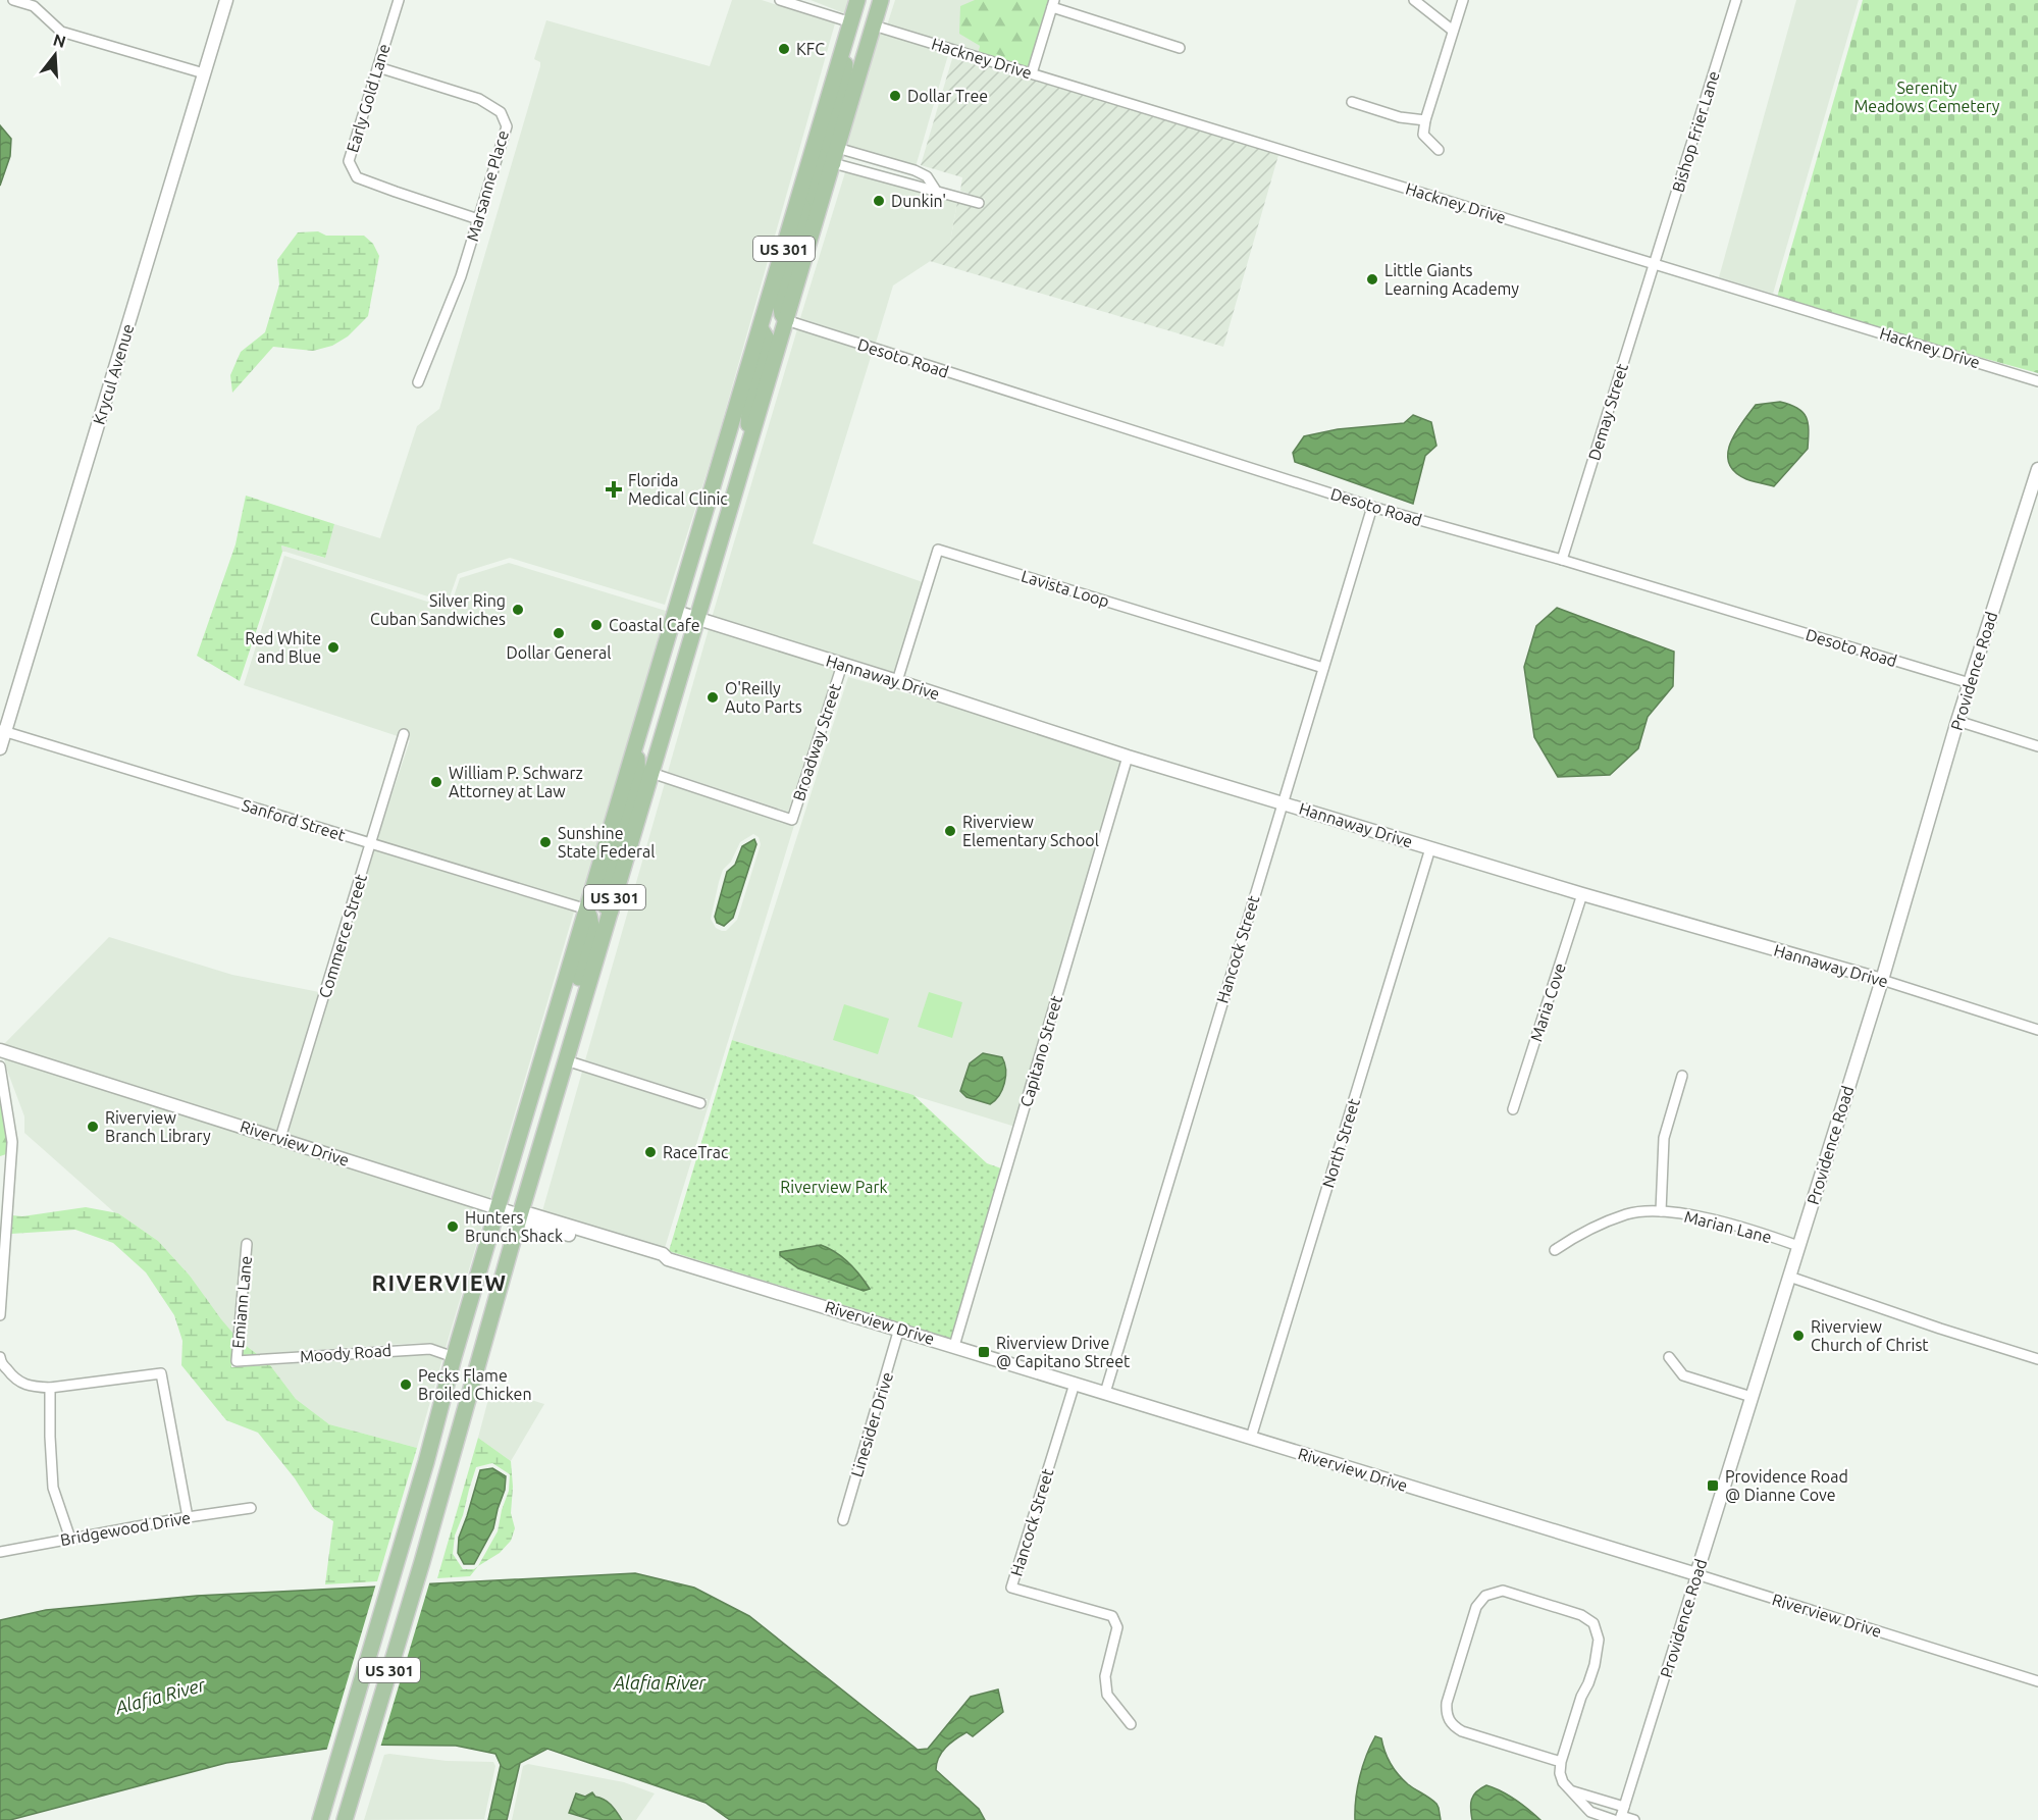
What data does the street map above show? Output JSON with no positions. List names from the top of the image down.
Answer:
{
  "streets": {
    "main road": ["US 301"],
    "street": [
      "Hackney Drive",
      "Early Gold Lane",
      "Bishop Frier Lane",
      "Marsanne Place",
      "Desoto Road",
      "Krycul Avenue",
      "Demay Street",
      "Lavista Loop",
      "Providence Road",
      "Hannaway Drive",
      "Broadway Street",
      "Sanford Street",
      "Commerce Street",
      "Hancock Street",
      "Maria Cove",
      "Capitano Street",
      "Riverview Drive",
      "North Street",
      "Marian Lane",
      "Emiann Lane",
      "Moody Road",
      "Linesider Drive",
      "Bridgewood Drive"
    ]
  },
  "crossings": [
    ["Hackney Drive", "Bishop Frier Lane"],
    ["Hackney Drive", "US 301"],
    ["Hackney Drive", "Demay Street"],
    ["Early Gold Lane", "Marsanne Place"],
    ["Bishop Frier Lane", "Demay Street"],
    ["US 301", "Desoto Road"],
    ["US 301", "Hannaway Drive"],
    ["US 301", "Broadway Street"],
    ["US 301", "Sanford Street"],
    ["US 301", "Riverview Drive"],
    ["US 301", "Moody Road"],
    ["Desoto Road", "Demay Street"],
    ["Desoto Road", "Providence Road"],
    ["Desoto Road", "Hancock Street"],
    ["Krycul Avenue", "Sanford Street"],
    ["Lavista Loop", "Hannaway Drive"],
    ["Lavista Loop", "Hancock Street"],
    ["Providence Road", "Hannaway Drive"],
    ["Providence Road", "Riverview Drive"],
    ["Providence Road", "Marian Lane"],
    ["Hannaway Drive", "Broadway Street"],
    ["Hannaway Drive", "Hancock Street"],
    ["Hannaway Drive", "Maria Cove"],
    ["Hannaway Drive", "Capitano Street"],
    ["Hannaway Drive", "North Street"],
    ["Sanford Street", "Commerce Street"],
    ["Commerce Street", "Riverview Drive"],
    ["Hancock Street", "Riverview Drive"],
    ["Capitano Street", "Riverview Drive"],
    ["Riverview Drive", "North Street"],
    ["Riverview Drive", "Linesider Drive"],
    ["Emiann Lane", "Moody Road"]
  ],
  "districts": ["RIVERVIEW"],
  "water": ["Alafia River"],
  "parks": ["Serenity Meadows Cemetery", "Riverview Park"],
  "places": {
    "other": [
      "KFC",
      "Dollar Tree",
      "Dunkin'",
      "Little Giants Learning Academy",
      "Silver Ring Cuban Sandwiches",
      "Coastal Cafe",
      "Dollar General",
      "Red White and Blue",
      "O'Reilly Auto Parts",
      "William P. Schwarz Attorney at Law",
      "Riverview Elementary School",
      "Sunshine State Federal",
      "Riverview Branch Library",
      "RaceTrac",
      "Hunters Brunch Shack",
      "Riverview Church of Christ",
      "Pecks Flame Broiled Chicken"
    ],
    "health": ["Florida Medical Clinic"],
    "transit": ["Riverview Drive @ Capitano Street", "Providence Road @ Dianne Cove"]
  },
  "north": "top"
}
